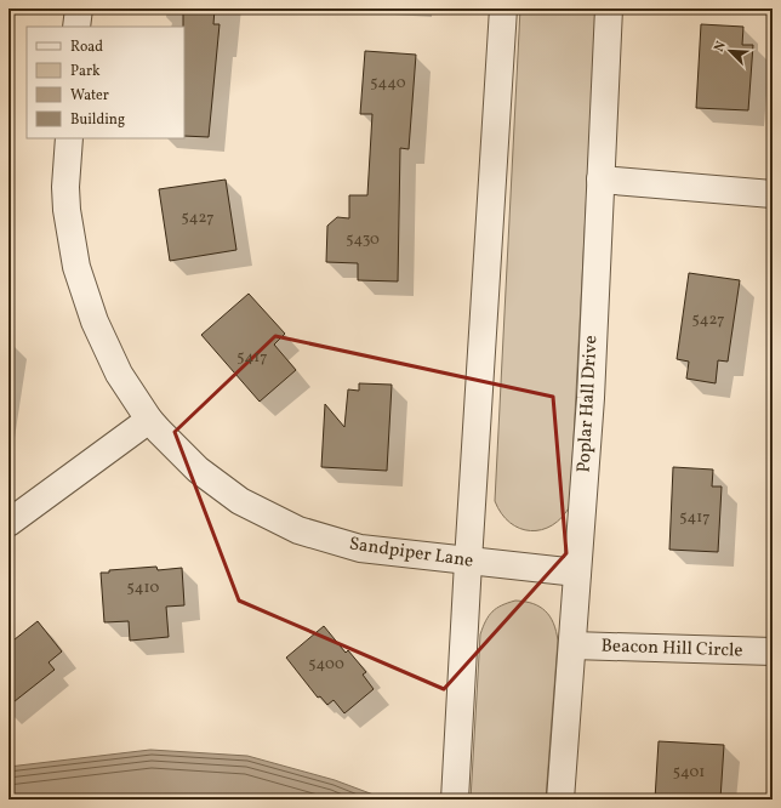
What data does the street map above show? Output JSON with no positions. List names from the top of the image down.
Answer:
{
  "streets": {
    "street": ["Poplar Hall Drive", "Sandpiper Lane", "Beacon Hill Circle"]
  },
  "crossings": [
    ["Poplar Hall Drive", "Sandpiper Lane"],
    ["Poplar Hall Drive", "Beacon Hill Circle"]
  ],
  "house_numbers": [
    "5440",
    "5427",
    "5430",
    "5427",
    "5417",
    "5417",
    "5410",
    "5400",
    "5401"
  ],
  "legend": [
    "Road",
    "Park",
    "Water",
    "Building"
  ],
  "north": "top left"
}
